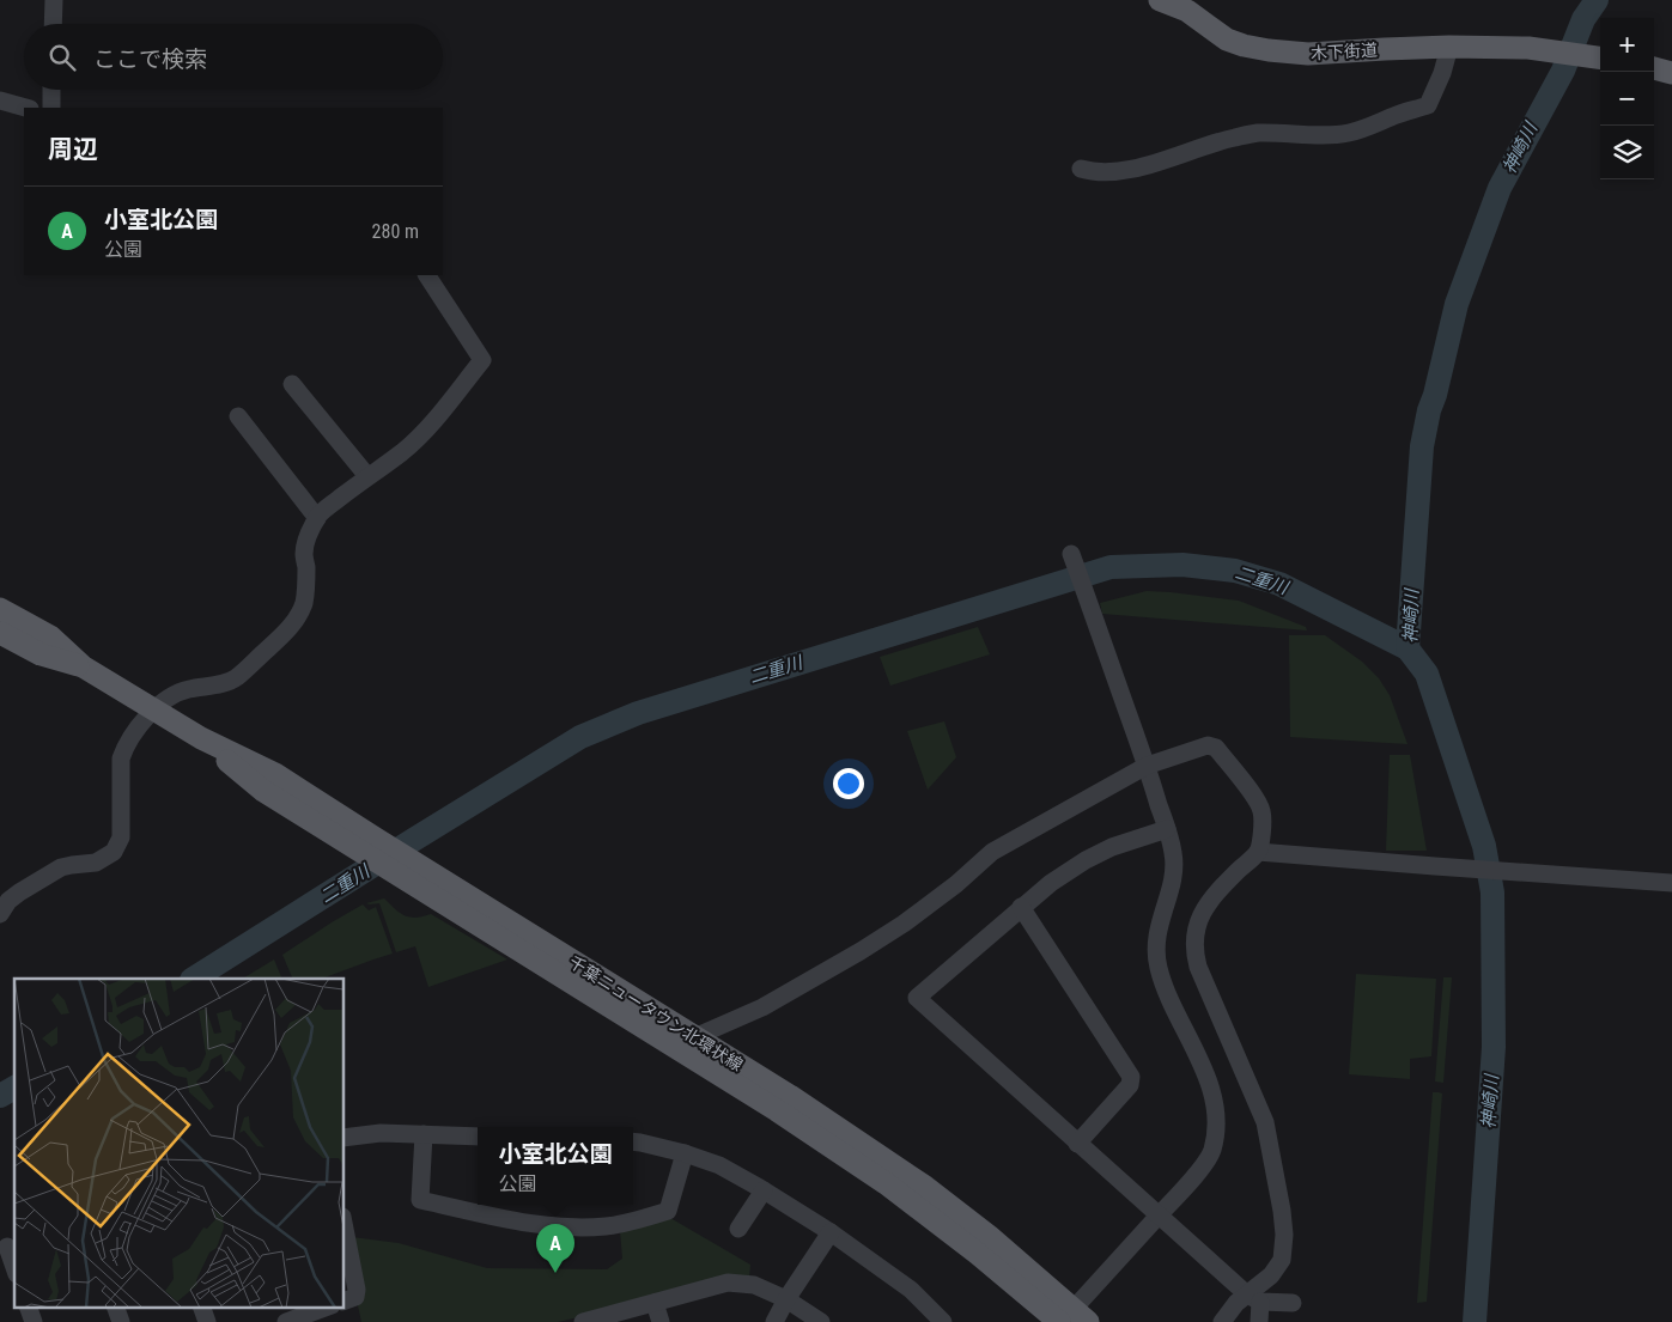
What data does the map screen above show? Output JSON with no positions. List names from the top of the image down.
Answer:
{
  "streets": {
    "main road": ["木下街道", "千葉ニュータウン北環状線"]
  },
  "water": ["神崎川", "二重川"],
  "page": {
    "map_buttons": ["+", "−"],
    "search": "ここで検索",
    "heading": "周辺",
    "list": [
      {
        "mark": "A",
        "name": "小室北公園",
        "note": "公園",
        "value": "280 m"
      }
    ],
    "popup": ["小室北公園", "公園"],
    "pins": "A"
  }
}
